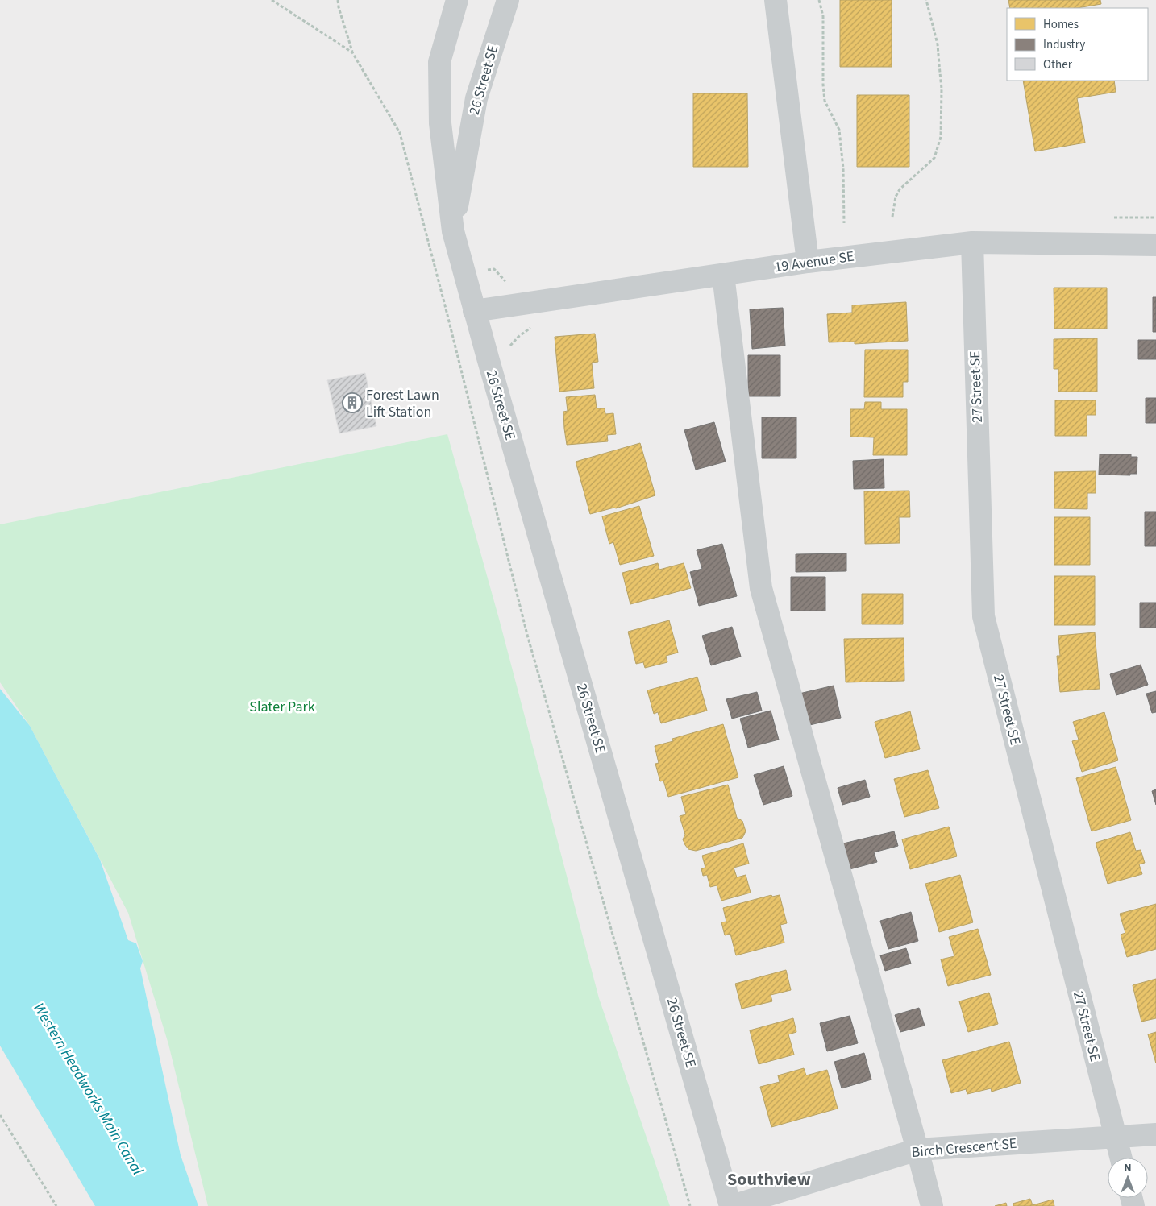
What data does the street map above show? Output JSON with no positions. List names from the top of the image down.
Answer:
{
  "streets": {
    "street": [
      "26 Street SE",
      "19 Avenue SE",
      "27 Street SE",
      "Birch Crescent SE"
    ]
  },
  "crossings": [
    ["26 Street SE", "19 Avenue SE"],
    ["26 Street SE", "Birch Crescent SE"],
    ["19 Avenue SE", "27 Street SE"],
    ["27 Street SE", "Birch Crescent SE"]
  ],
  "districts": ["Southview"],
  "water": ["Western Headworks Main Canal"],
  "parks": ["Slater Park"],
  "places": {
    "building": ["Forest Lawn Lift Station"]
  },
  "legend": ["Homes", "Industry", "Other"],
  "north": "top"
}
